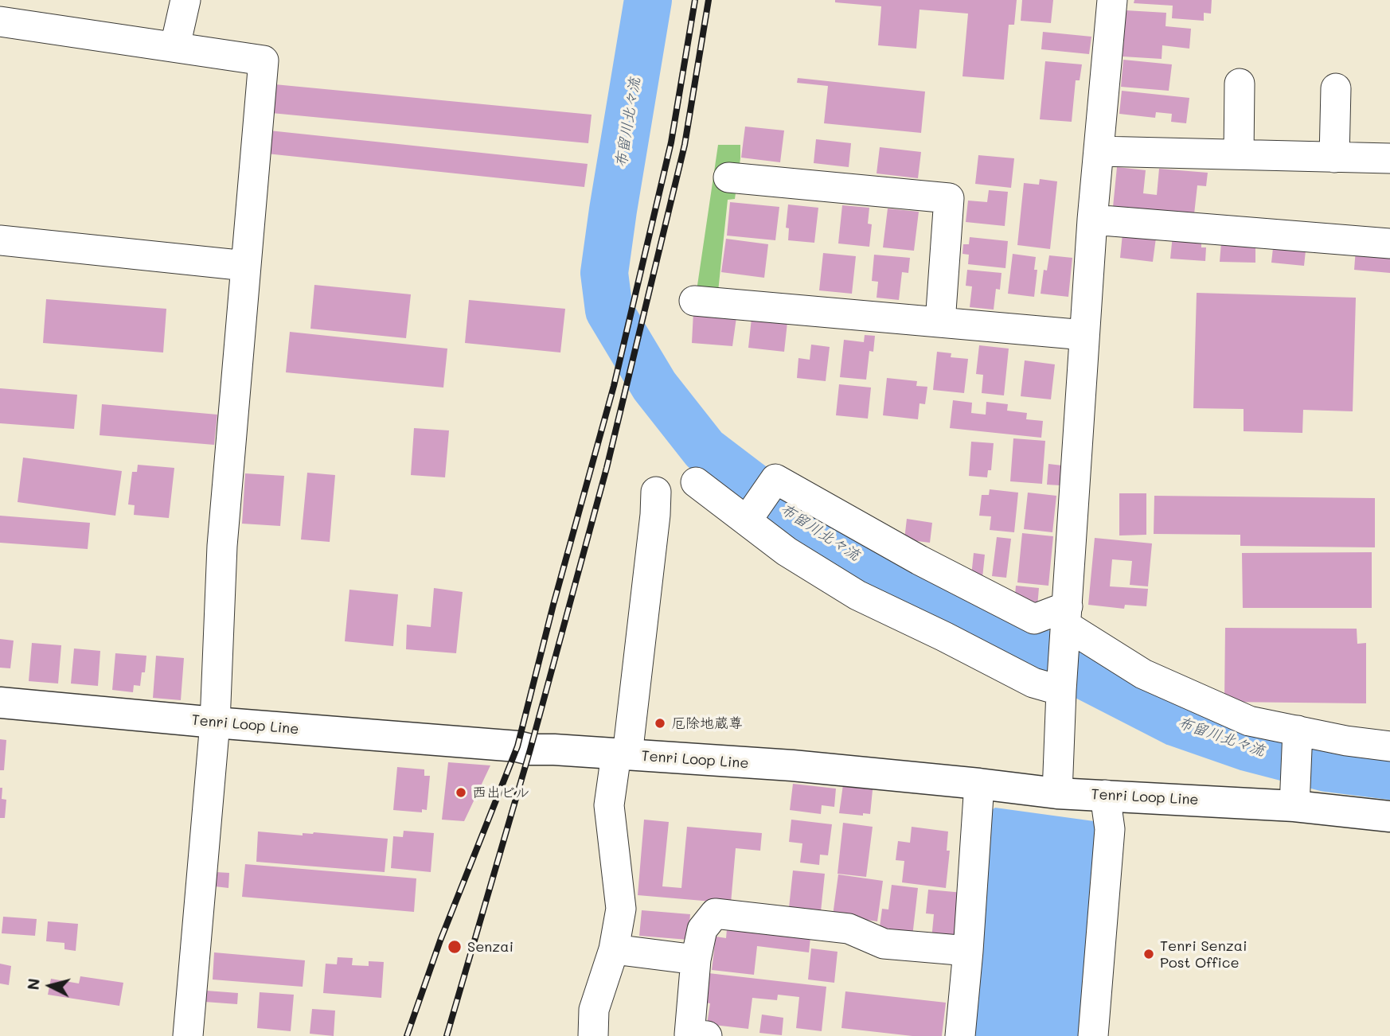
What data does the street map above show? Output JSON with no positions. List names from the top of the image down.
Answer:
{
  "streets": {
    "main road": ["Tenri Loop Line"]
  },
  "water": ["布留川北々流"],
  "places": [
    "厄除地蔵尊",
    "西出ビル",
    "Senzai",
    "Tenri Senzai Post Office"
  ],
  "north": "left"
}
